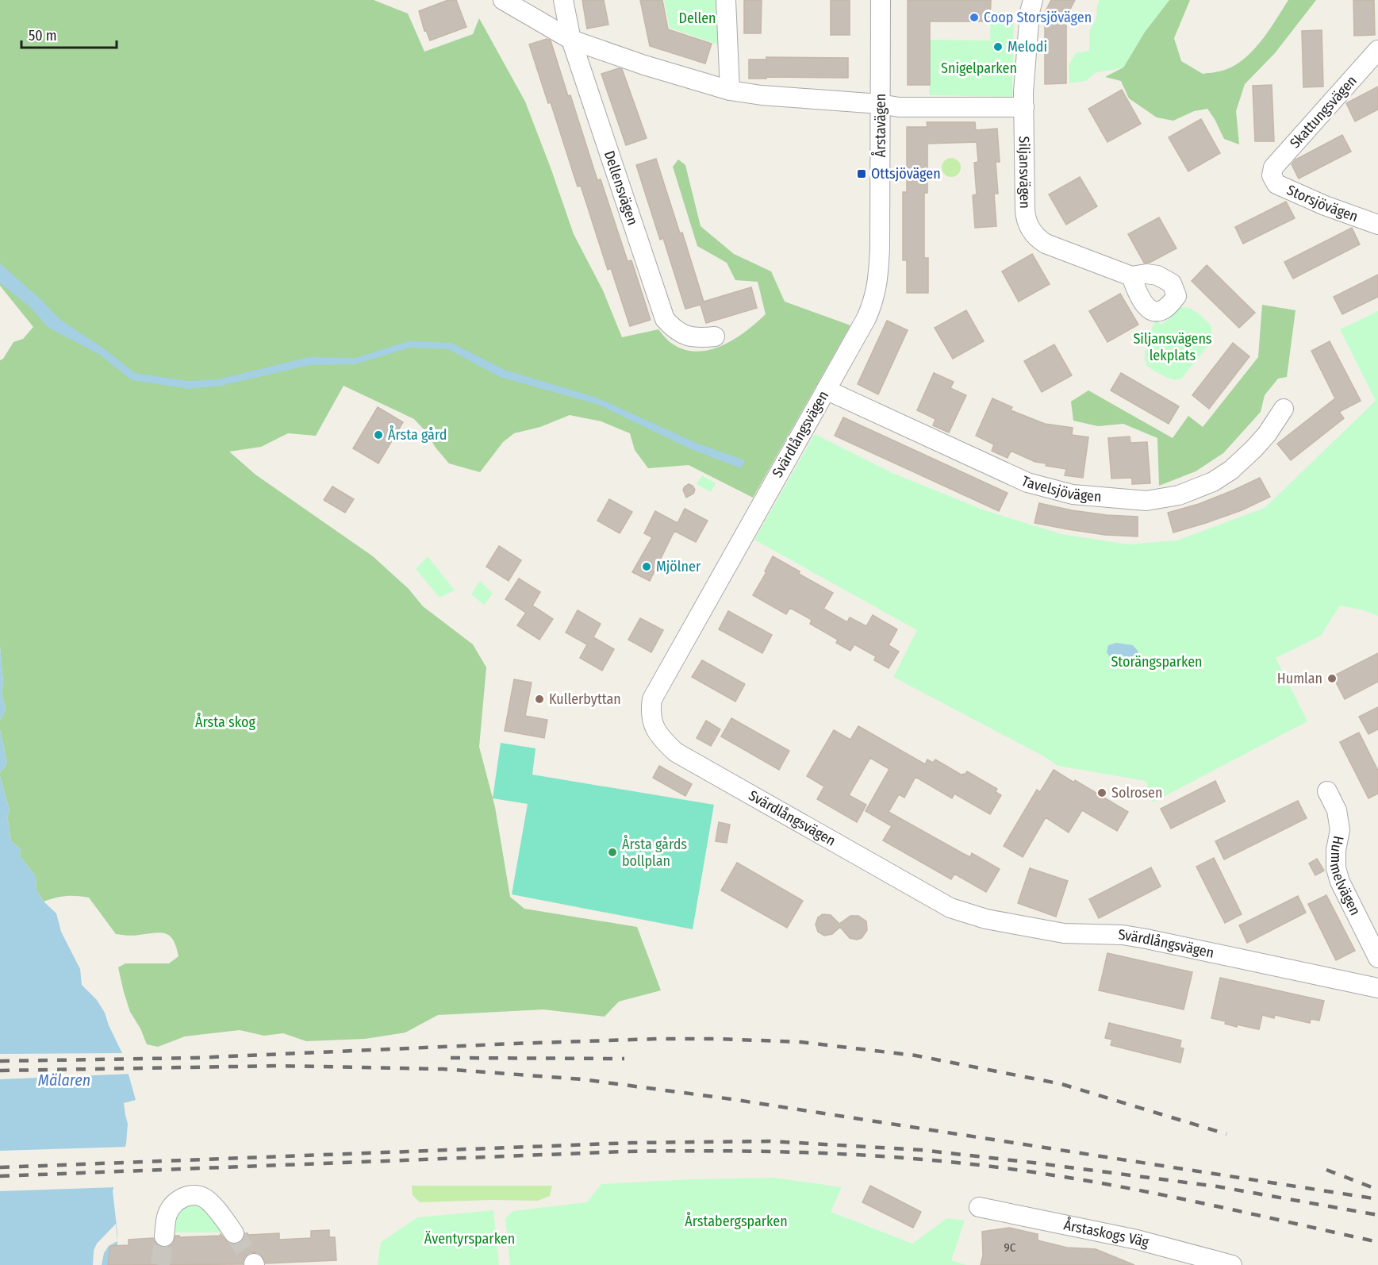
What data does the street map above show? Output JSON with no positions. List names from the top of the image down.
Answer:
{
  "streets": {
    "street": [
      "Skattungsvägen",
      "Årstavägen",
      "Siljansvägen",
      "Dellensvägen",
      "Storsjövägen",
      "Svärdlångsvägen",
      "Tavelsjövägen",
      "Hummelvägen",
      "Årstaskogs Väg"
    ]
  },
  "crossings": [
    ["Skattungsvägen", "Storsjövägen"],
    ["Årstavägen", "Svärdlångsvägen"],
    ["Svärdlångsvägen", "Tavelsjövägen"]
  ],
  "water": ["Mälaren"],
  "parks": [
    "Dellen",
    "Snigelparken",
    "Siljansvägens lekplats",
    "Storängsparken",
    "Årsta skog",
    "Årstabergsparken",
    "Äventyrsparken"
  ],
  "places": {
    "other": [
      "Coop Storsjövägen",
      "Melodi",
      "Årsta gård",
      "Mjölner",
      "Humlan",
      "Kullerbyttan",
      "Solrosen",
      "Årsta gårds bollplan"
    ],
    "transit": ["Ottsjövägen"]
  },
  "house_numbers": ["9C"],
  "scale_bar": "50 m"
}
